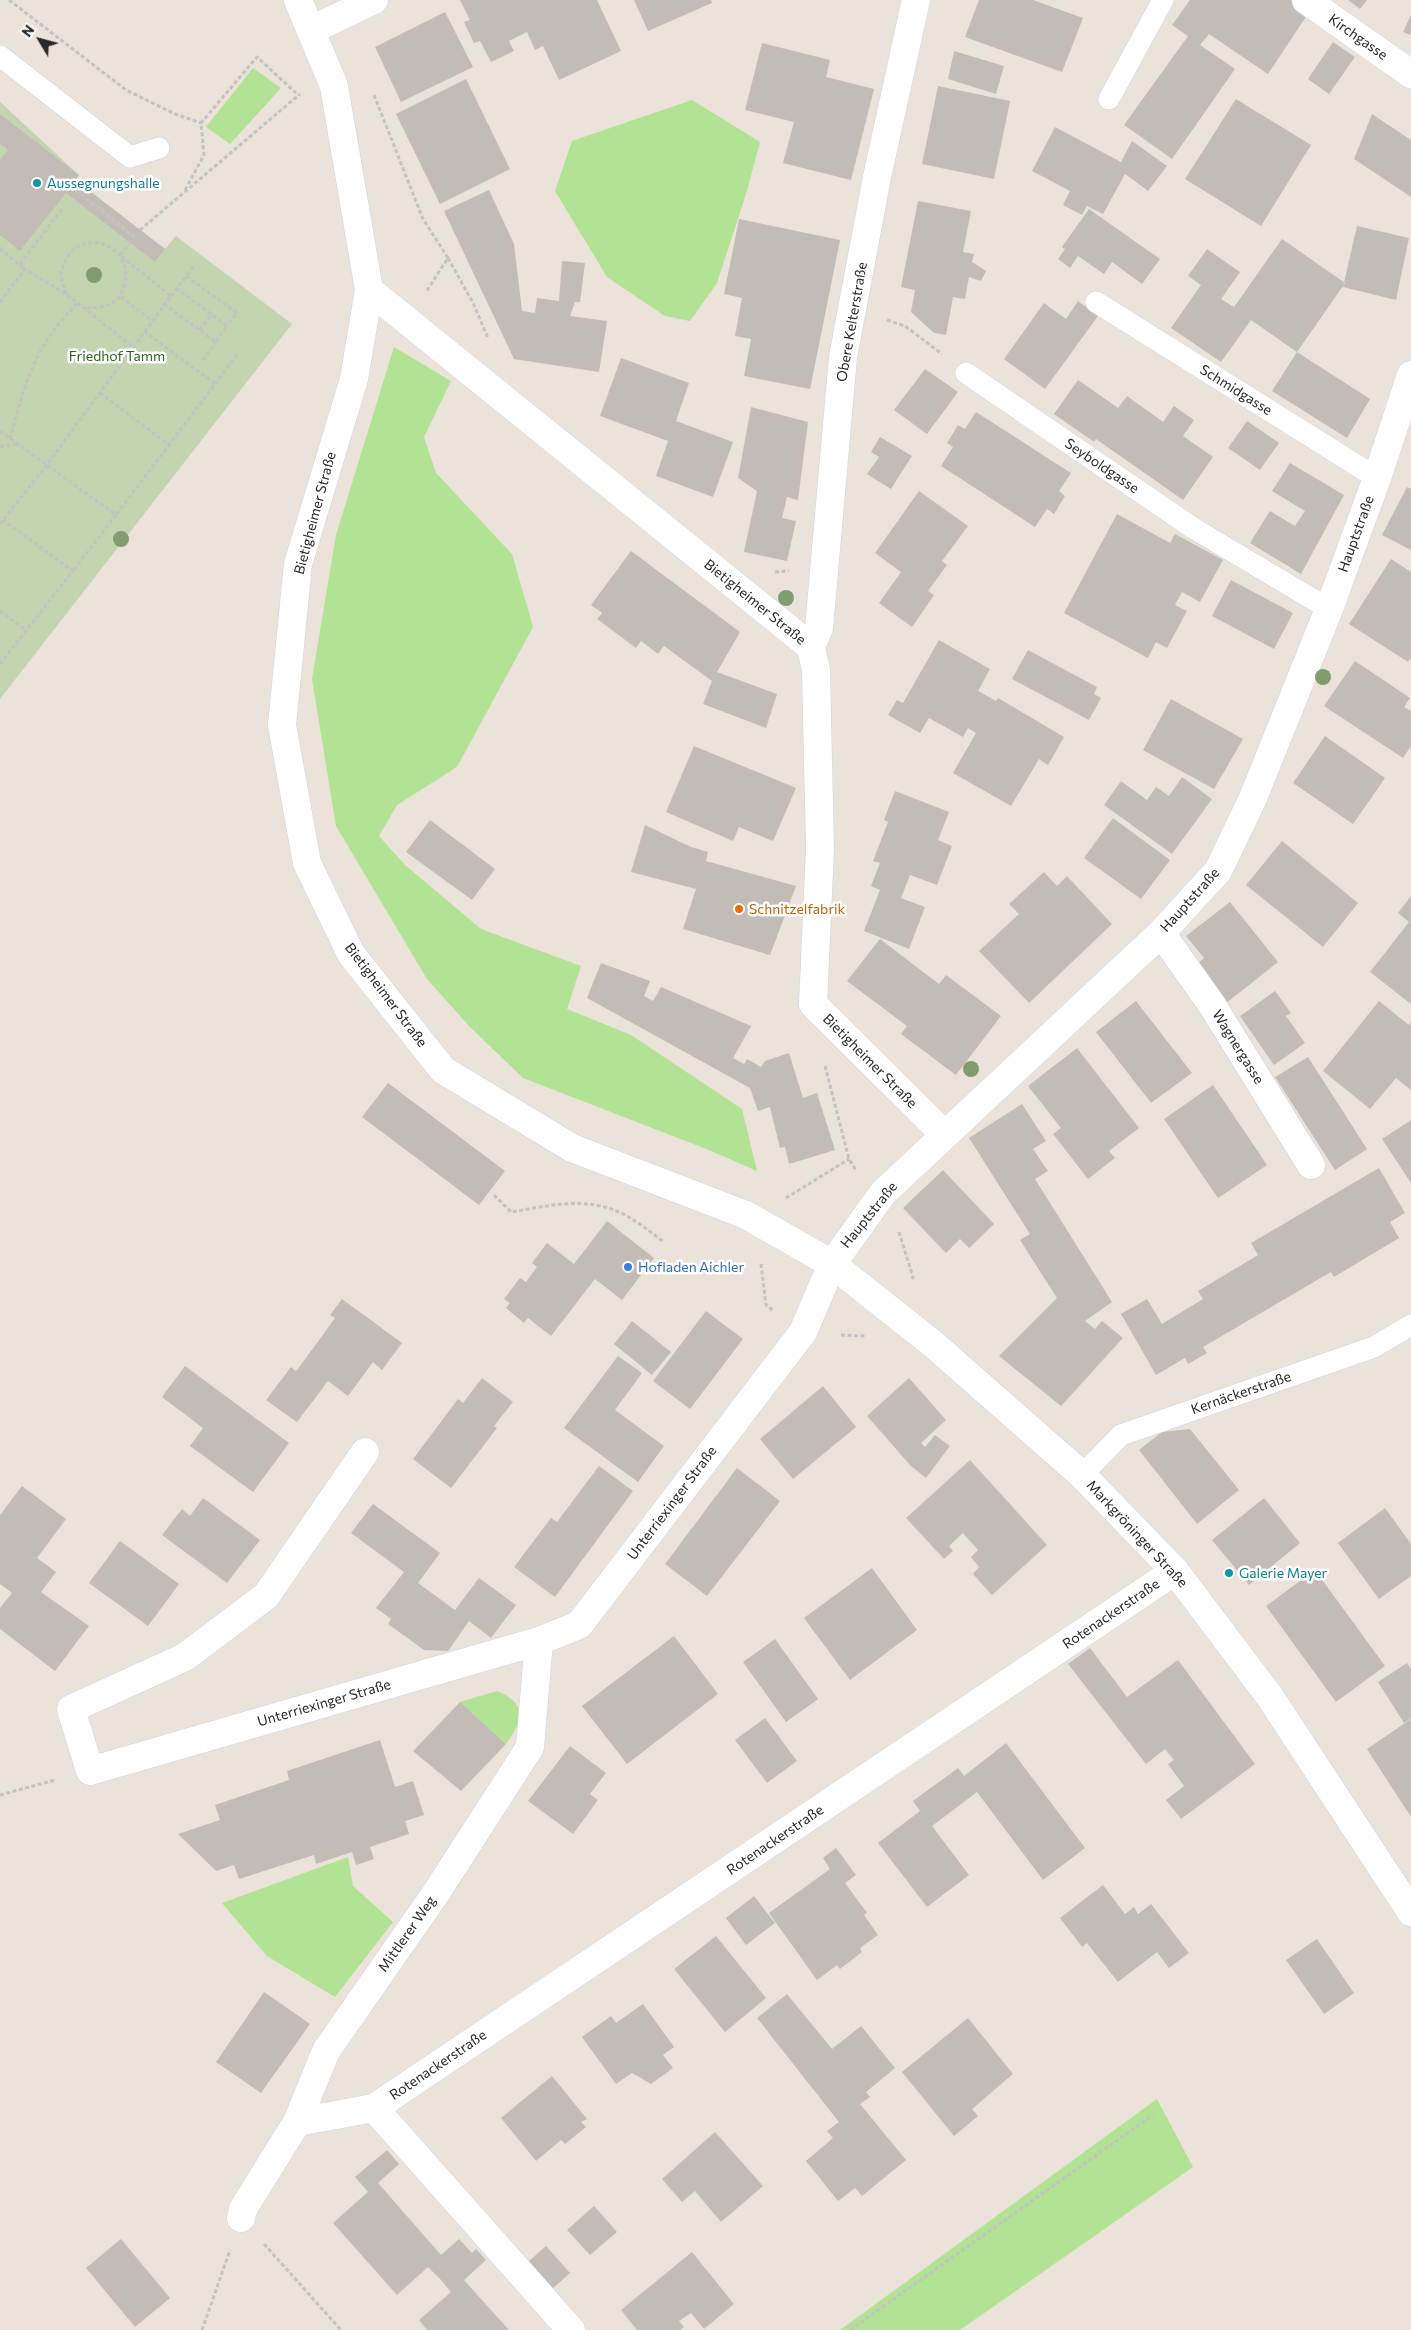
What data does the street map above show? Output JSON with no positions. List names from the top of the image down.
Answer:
{
  "streets": {
    "street": [
      "Kirchgasse",
      "Obere Kelterstraße",
      "Bietigheimer Straße",
      "Hauptstraße",
      "Wagnergasse",
      "Unterriexinger Straße",
      "Markgröninger Straße",
      "Rotenackerstraße",
      "Mittlerer Weg"
    ],
    "lane": ["Schmidgasse", "Seyboldgasse", "Kernäckerstraße"]
  },
  "crossings": [
    ["Obere Kelterstraße", "Bietigheimer Straße"],
    ["Schmidgasse", "Hauptstraße"],
    ["Seyboldgasse", "Hauptstraße"],
    ["Bietigheimer Straße", "Hauptstraße"],
    ["Bietigheimer Straße", "Unterriexinger Straße"],
    ["Bietigheimer Straße", "Markgröninger Straße"],
    ["Hauptstraße", "Wagnergasse"],
    ["Hauptstraße", "Unterriexinger Straße"],
    ["Hauptstraße", "Markgröninger Straße"],
    ["Kernäckerstraße", "Markgröninger Straße"],
    ["Unterriexinger Straße", "Markgröninger Straße"],
    ["Unterriexinger Straße", "Mittlerer Weg"],
    ["Markgröninger Straße", "Rotenackerstraße"],
    ["Rotenackerstraße", "Mittlerer Weg"]
  ],
  "parks": ["Friedhof Tamm"],
  "places": [
    "Aussegnungshalle",
    "Schnitzelfabrik",
    "Hofladen Aichler",
    "Galerie Mayer"
  ],
  "north": "top left"
}
